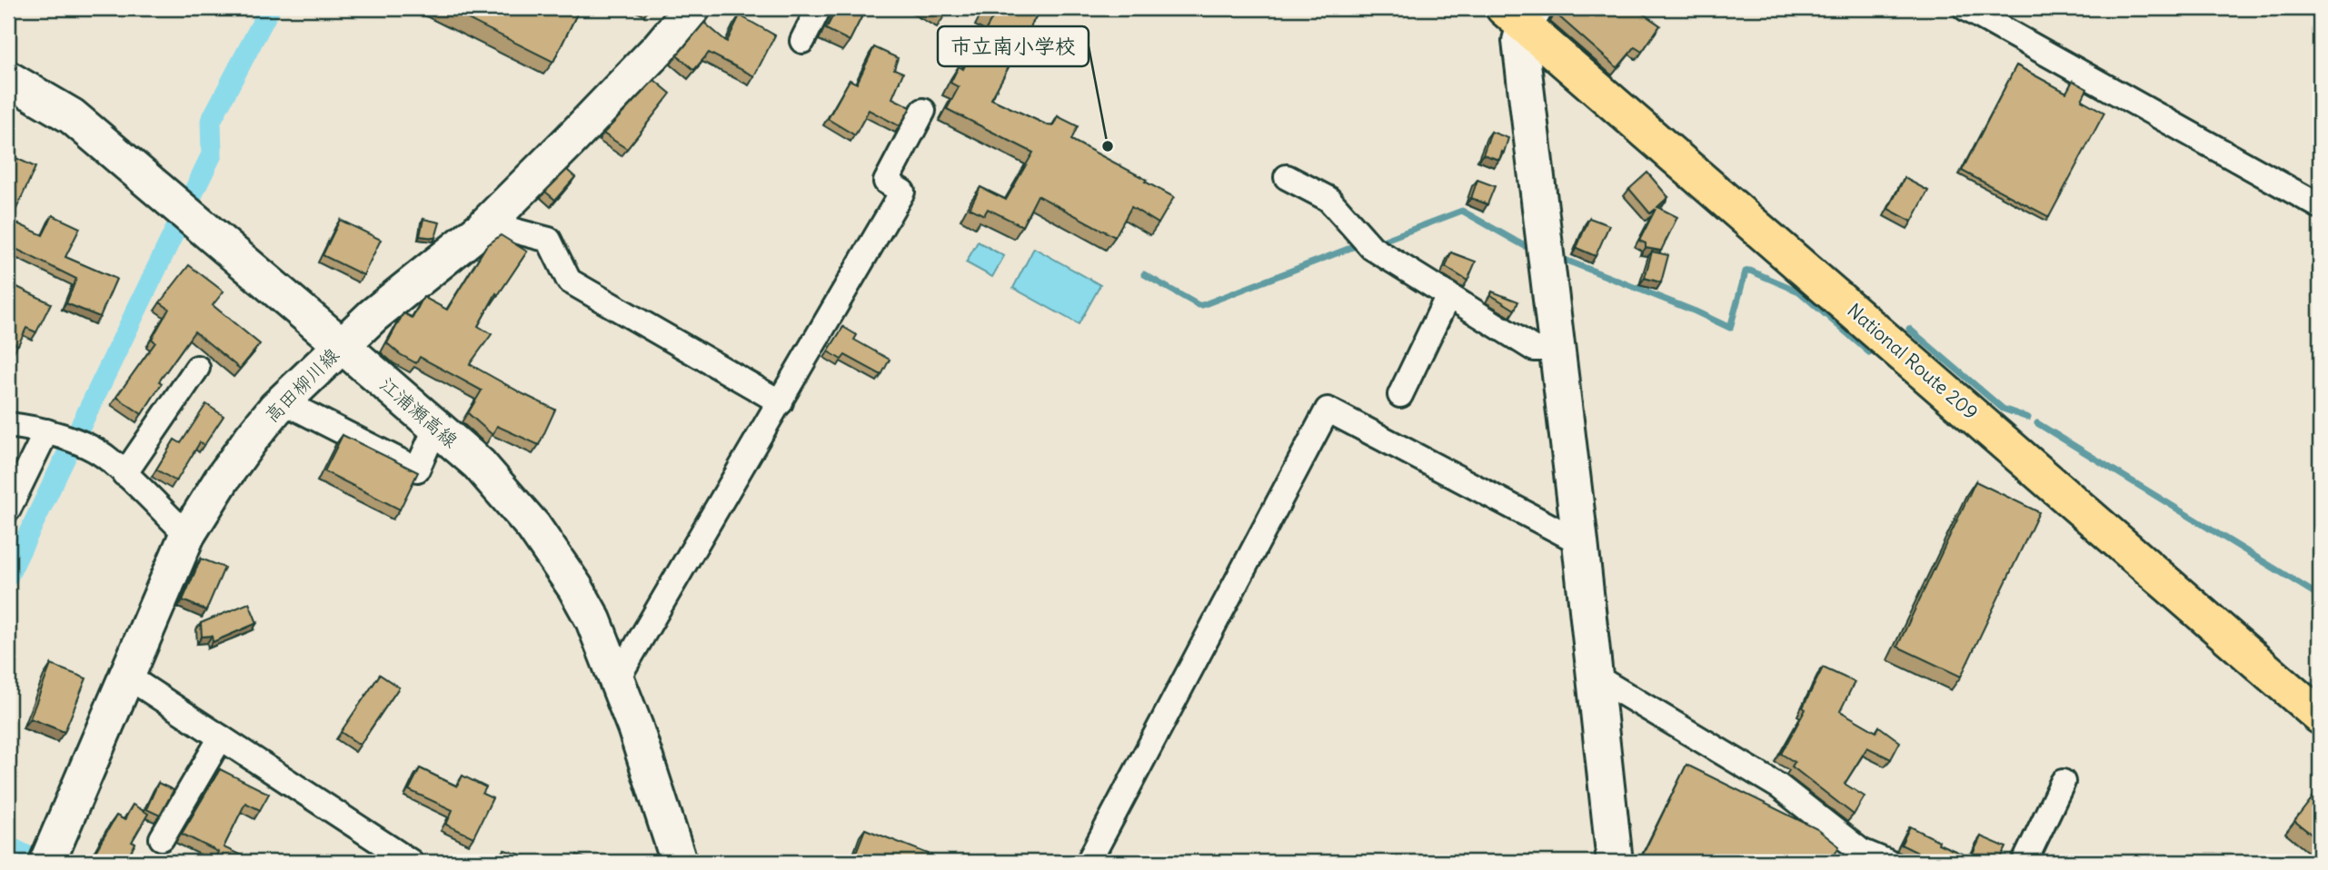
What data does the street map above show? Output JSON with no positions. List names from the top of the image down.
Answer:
{
  "streets": {
    "highway": ["National Route 209"],
    "main road": ["高田柳川線", "江浦瀬高線"]
  },
  "crossings": [
    ["高田柳川線", "江浦瀬高線"]
  ],
  "places": ["市立南小学校"]
}
